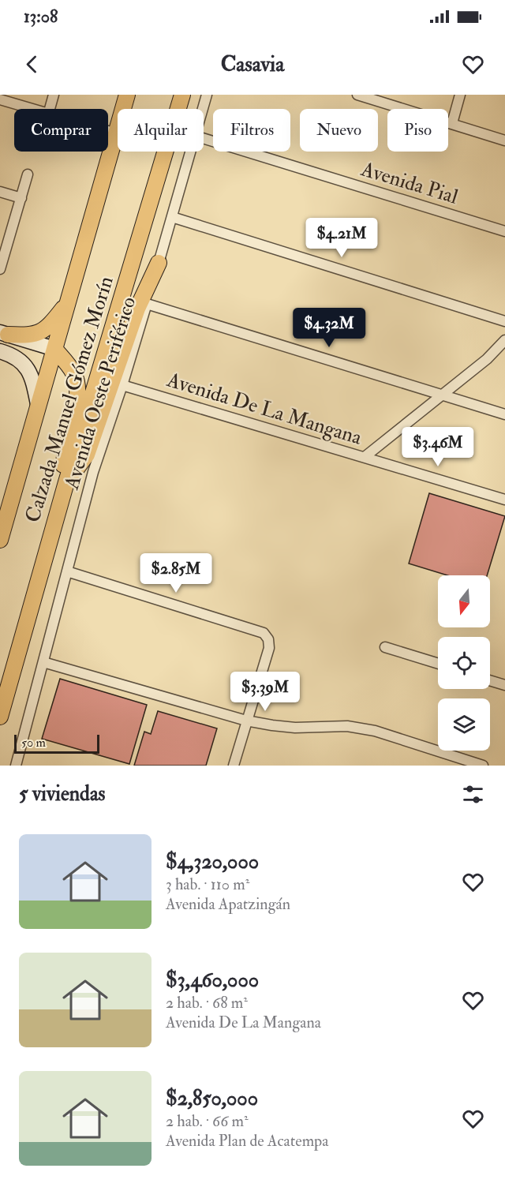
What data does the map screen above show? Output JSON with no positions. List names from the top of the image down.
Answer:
{
  "streets": {
    "main road": ["Calzada Manuel Gómez Morín"],
    "street": ["Avenida Pial", "Avenida Oeste Periférico", "Avenida De La Mangana"]
  },
  "crossings": [
    ["Avenida Oeste Periférico", "Avenida De La Mangana"]
  ],
  "scale_bar": "50 m",
  "north": "bottom",
  "page": {
    "status": "13:08",
    "header": "Casavia",
    "chip": [
      "Comprar",
      "Alquilar",
      "Filtros",
      "Nuevo",
      "Piso"
    ],
    "price": [
      "$4.21M",
      "$4.32M",
      "$3.46M",
      "$2.85M",
      "$3.39M"
    ],
    "scale": "50 m",
    "heading": "5 viviendas",
    "list": [
      {
        "name": "$4,320,000",
        "note": "3 hab. · 110 m² · Avenida Apatzingán"
      },
      {
        "name": "$3,460,000",
        "note": "2 hab. · 68 m² · Avenida De La Mangana"
      },
      {
        "name": "$2,850,000",
        "note": "2 hab. · 66 m² · Avenida Plan de Acatempa"
      }
    ]
  }
}
